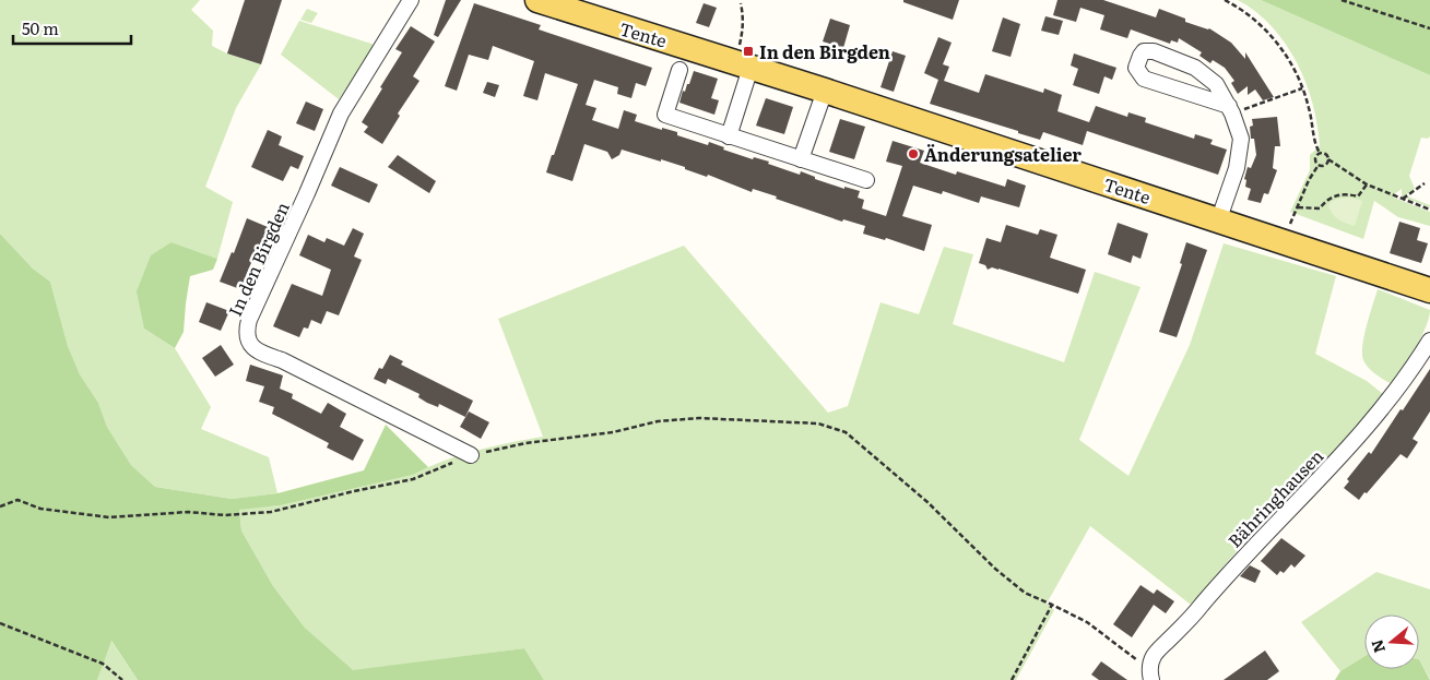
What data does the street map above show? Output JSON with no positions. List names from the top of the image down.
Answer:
{
  "streets": {
    "main road": ["Tente"],
    "street": ["In den Birgden", "Bähringhausen"]
  },
  "places": {
    "transit": ["In den Birgden"],
    "other": ["Änderungsatelier"]
  },
  "scale_bar": "50 m",
  "north": "left"
}
